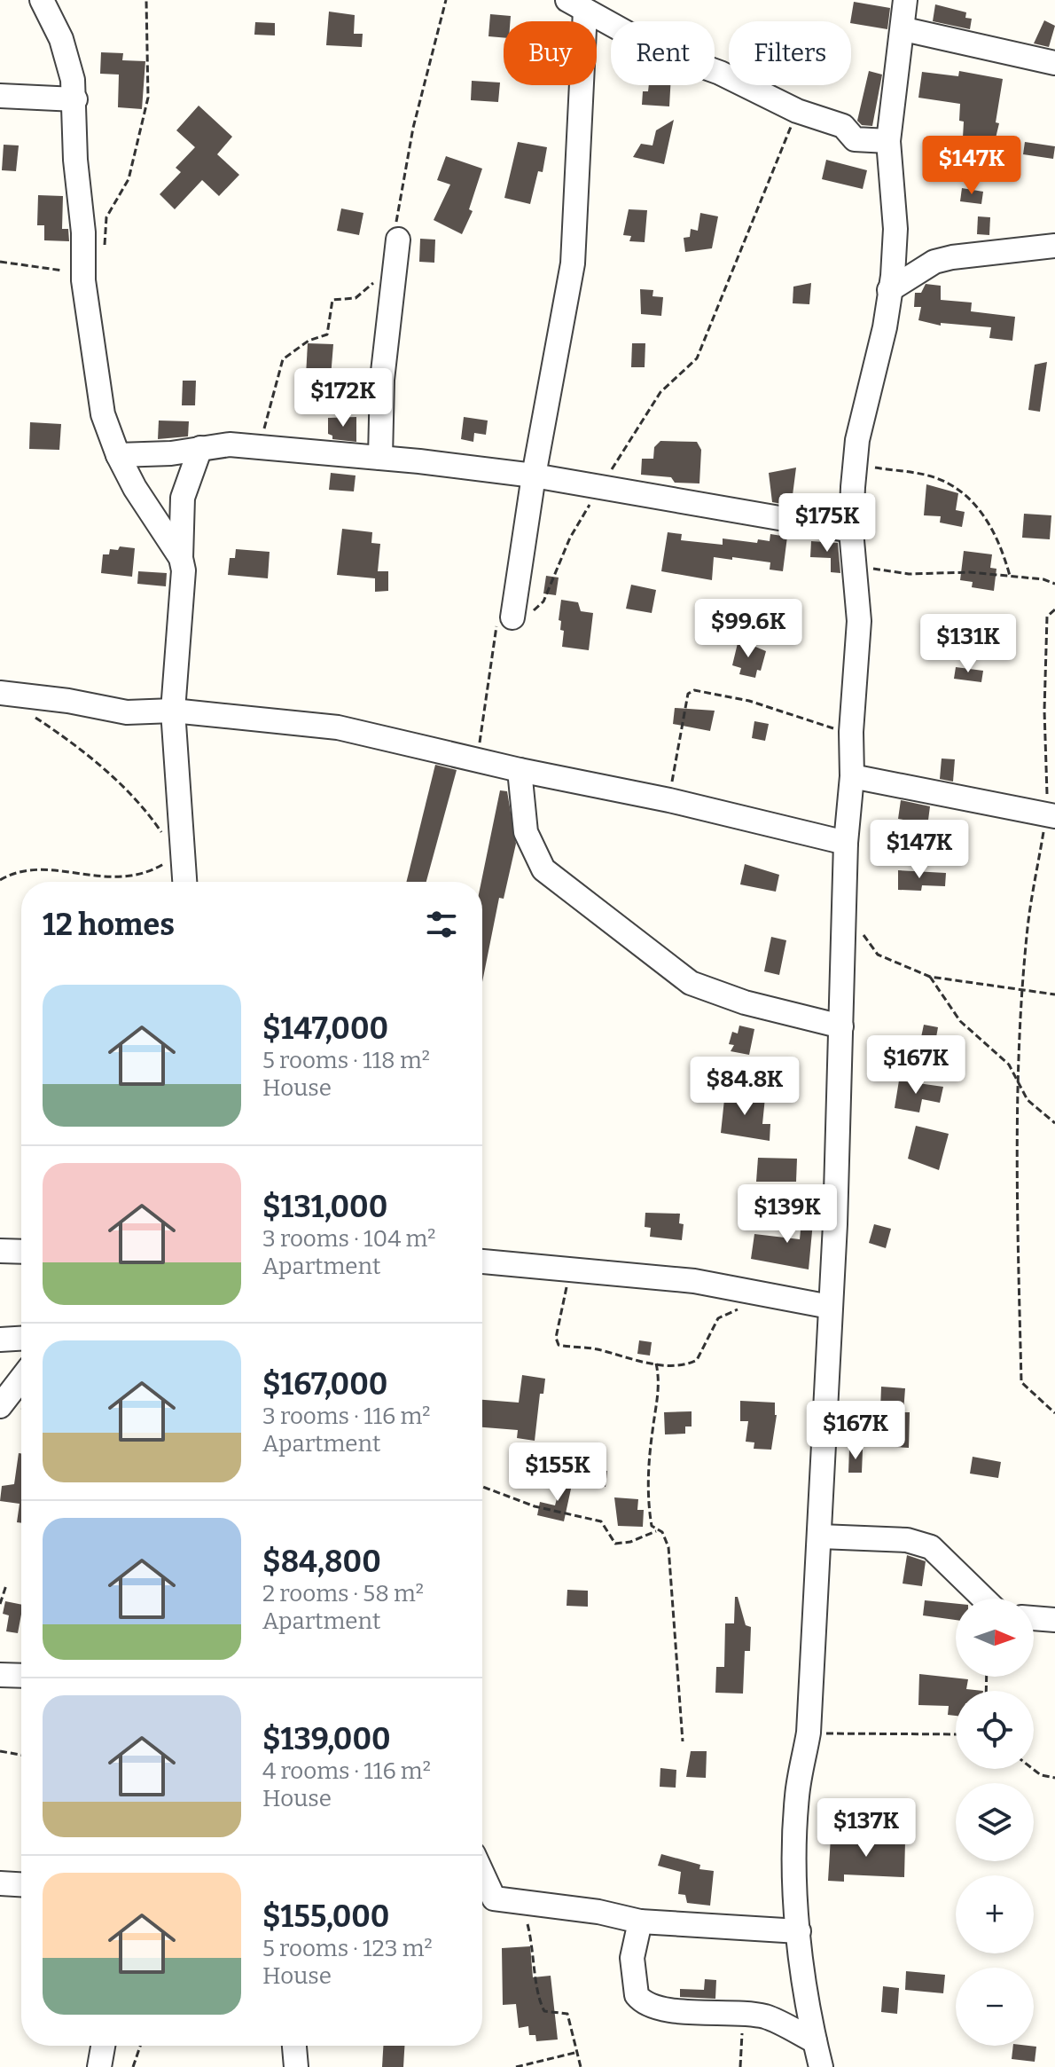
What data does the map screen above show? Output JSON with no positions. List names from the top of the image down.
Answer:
{
  "north": "right",
  "page": {
    "chip": ["Buy", "Rent", "Filters"],
    "price": [
      "$147K",
      "$172K",
      "$175K",
      "$99.6K",
      "$131K",
      "$147K",
      "$167K",
      "$84.8K",
      "$139K",
      "$167K",
      "$155K",
      "$137K"
    ],
    "heading": "12 homes",
    "list": [
      {
        "name": "$147,000",
        "note": "5 rooms · 118 m² · House"
      },
      {
        "name": "$131,000",
        "note": "3 rooms · 104 m² · Apartment"
      },
      {
        "name": "$167,000",
        "note": "3 rooms · 116 m² · Apartment"
      },
      {
        "name": "$84,800",
        "note": "2 rooms · 58 m² · Apartment"
      },
      {
        "name": "$139,000",
        "note": "4 rooms · 116 m² · House"
      },
      {
        "name": "$155,000",
        "note": "5 rooms · 123 m² · House"
      }
    ],
    "map_buttons": ["+", "−"]
  }
}
